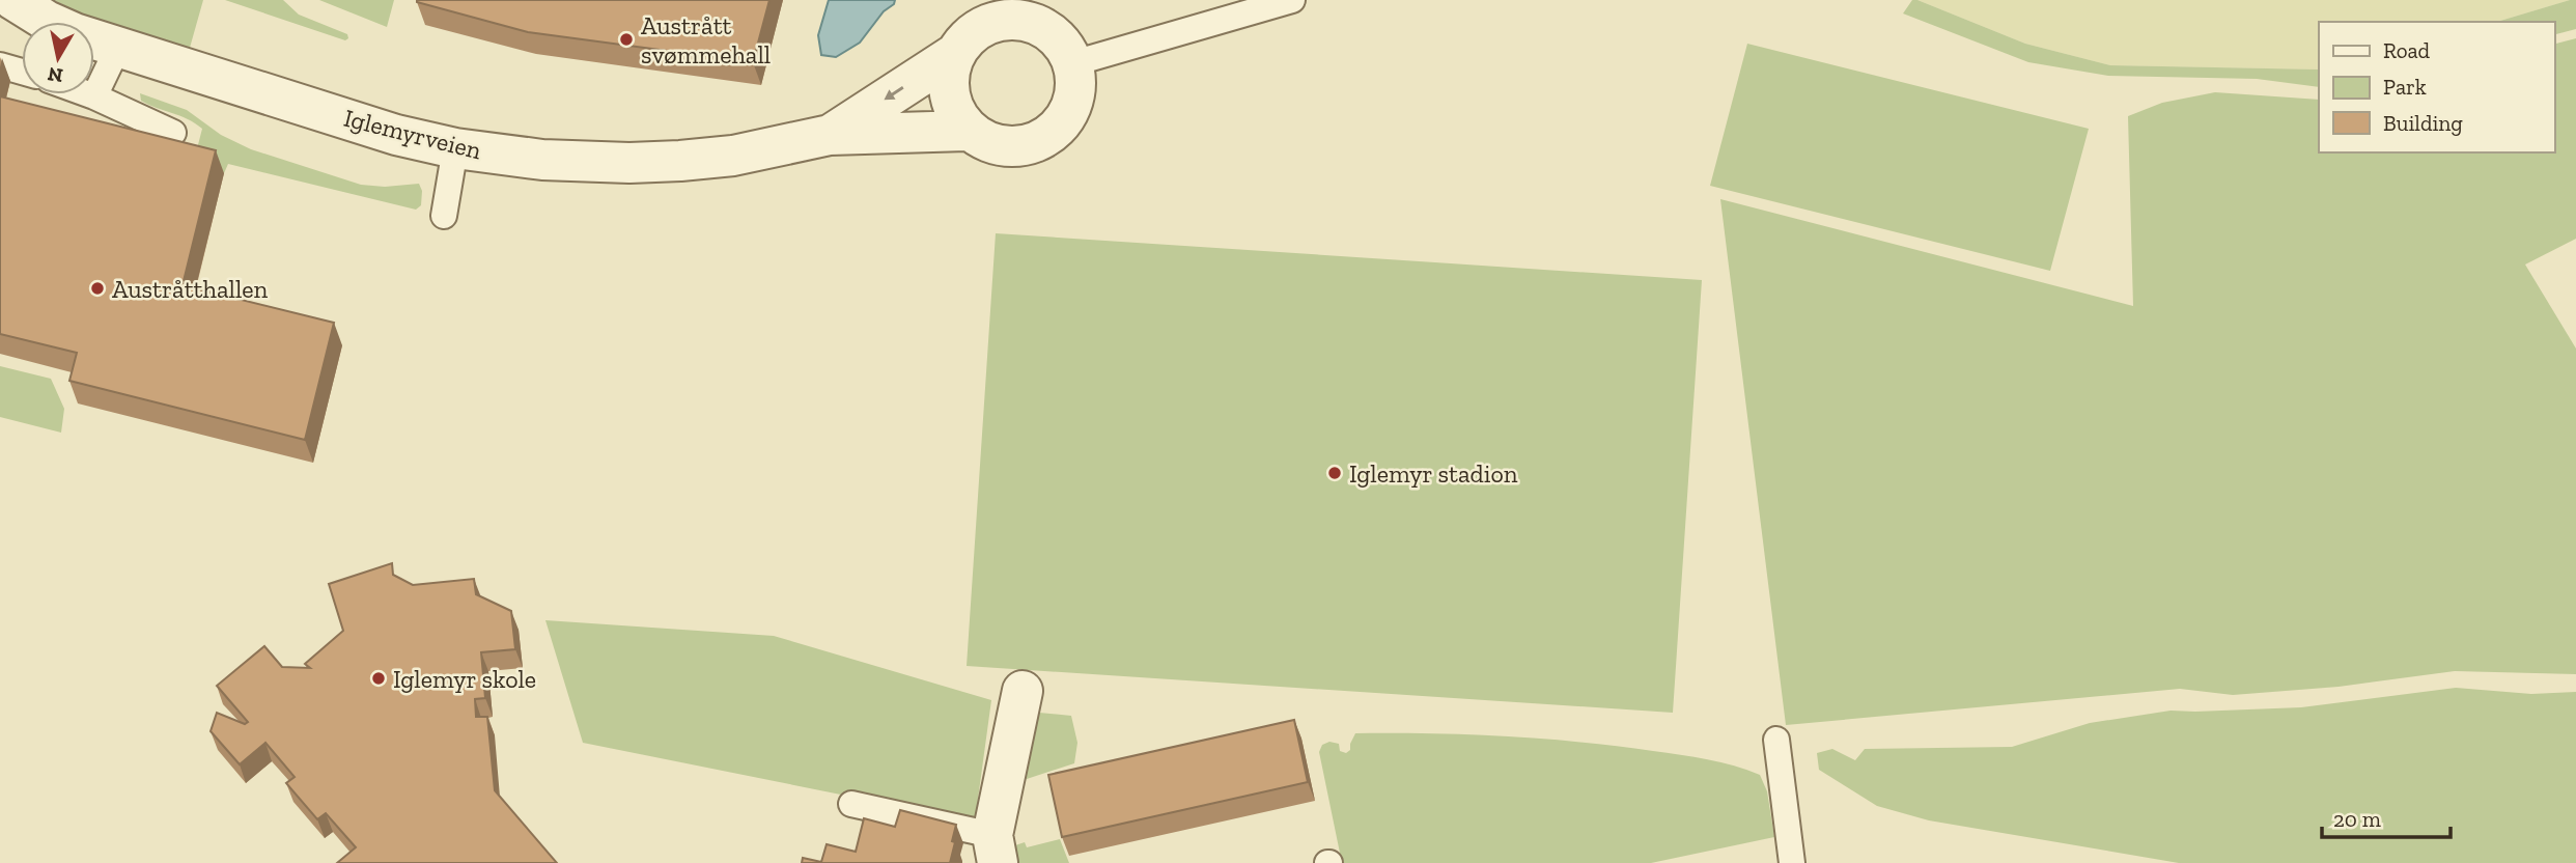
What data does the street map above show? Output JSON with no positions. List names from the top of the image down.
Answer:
{
  "streets": {
    "street": ["Iglemyrveien"]
  },
  "places": [
    "Austrått svømmehall",
    "Austråtthallen",
    "Iglemyr stadion",
    "Iglemyr skole"
  ],
  "legend": ["Road", "Park", "Building"],
  "scale_bar": "20 m",
  "north": "bottom"
}
